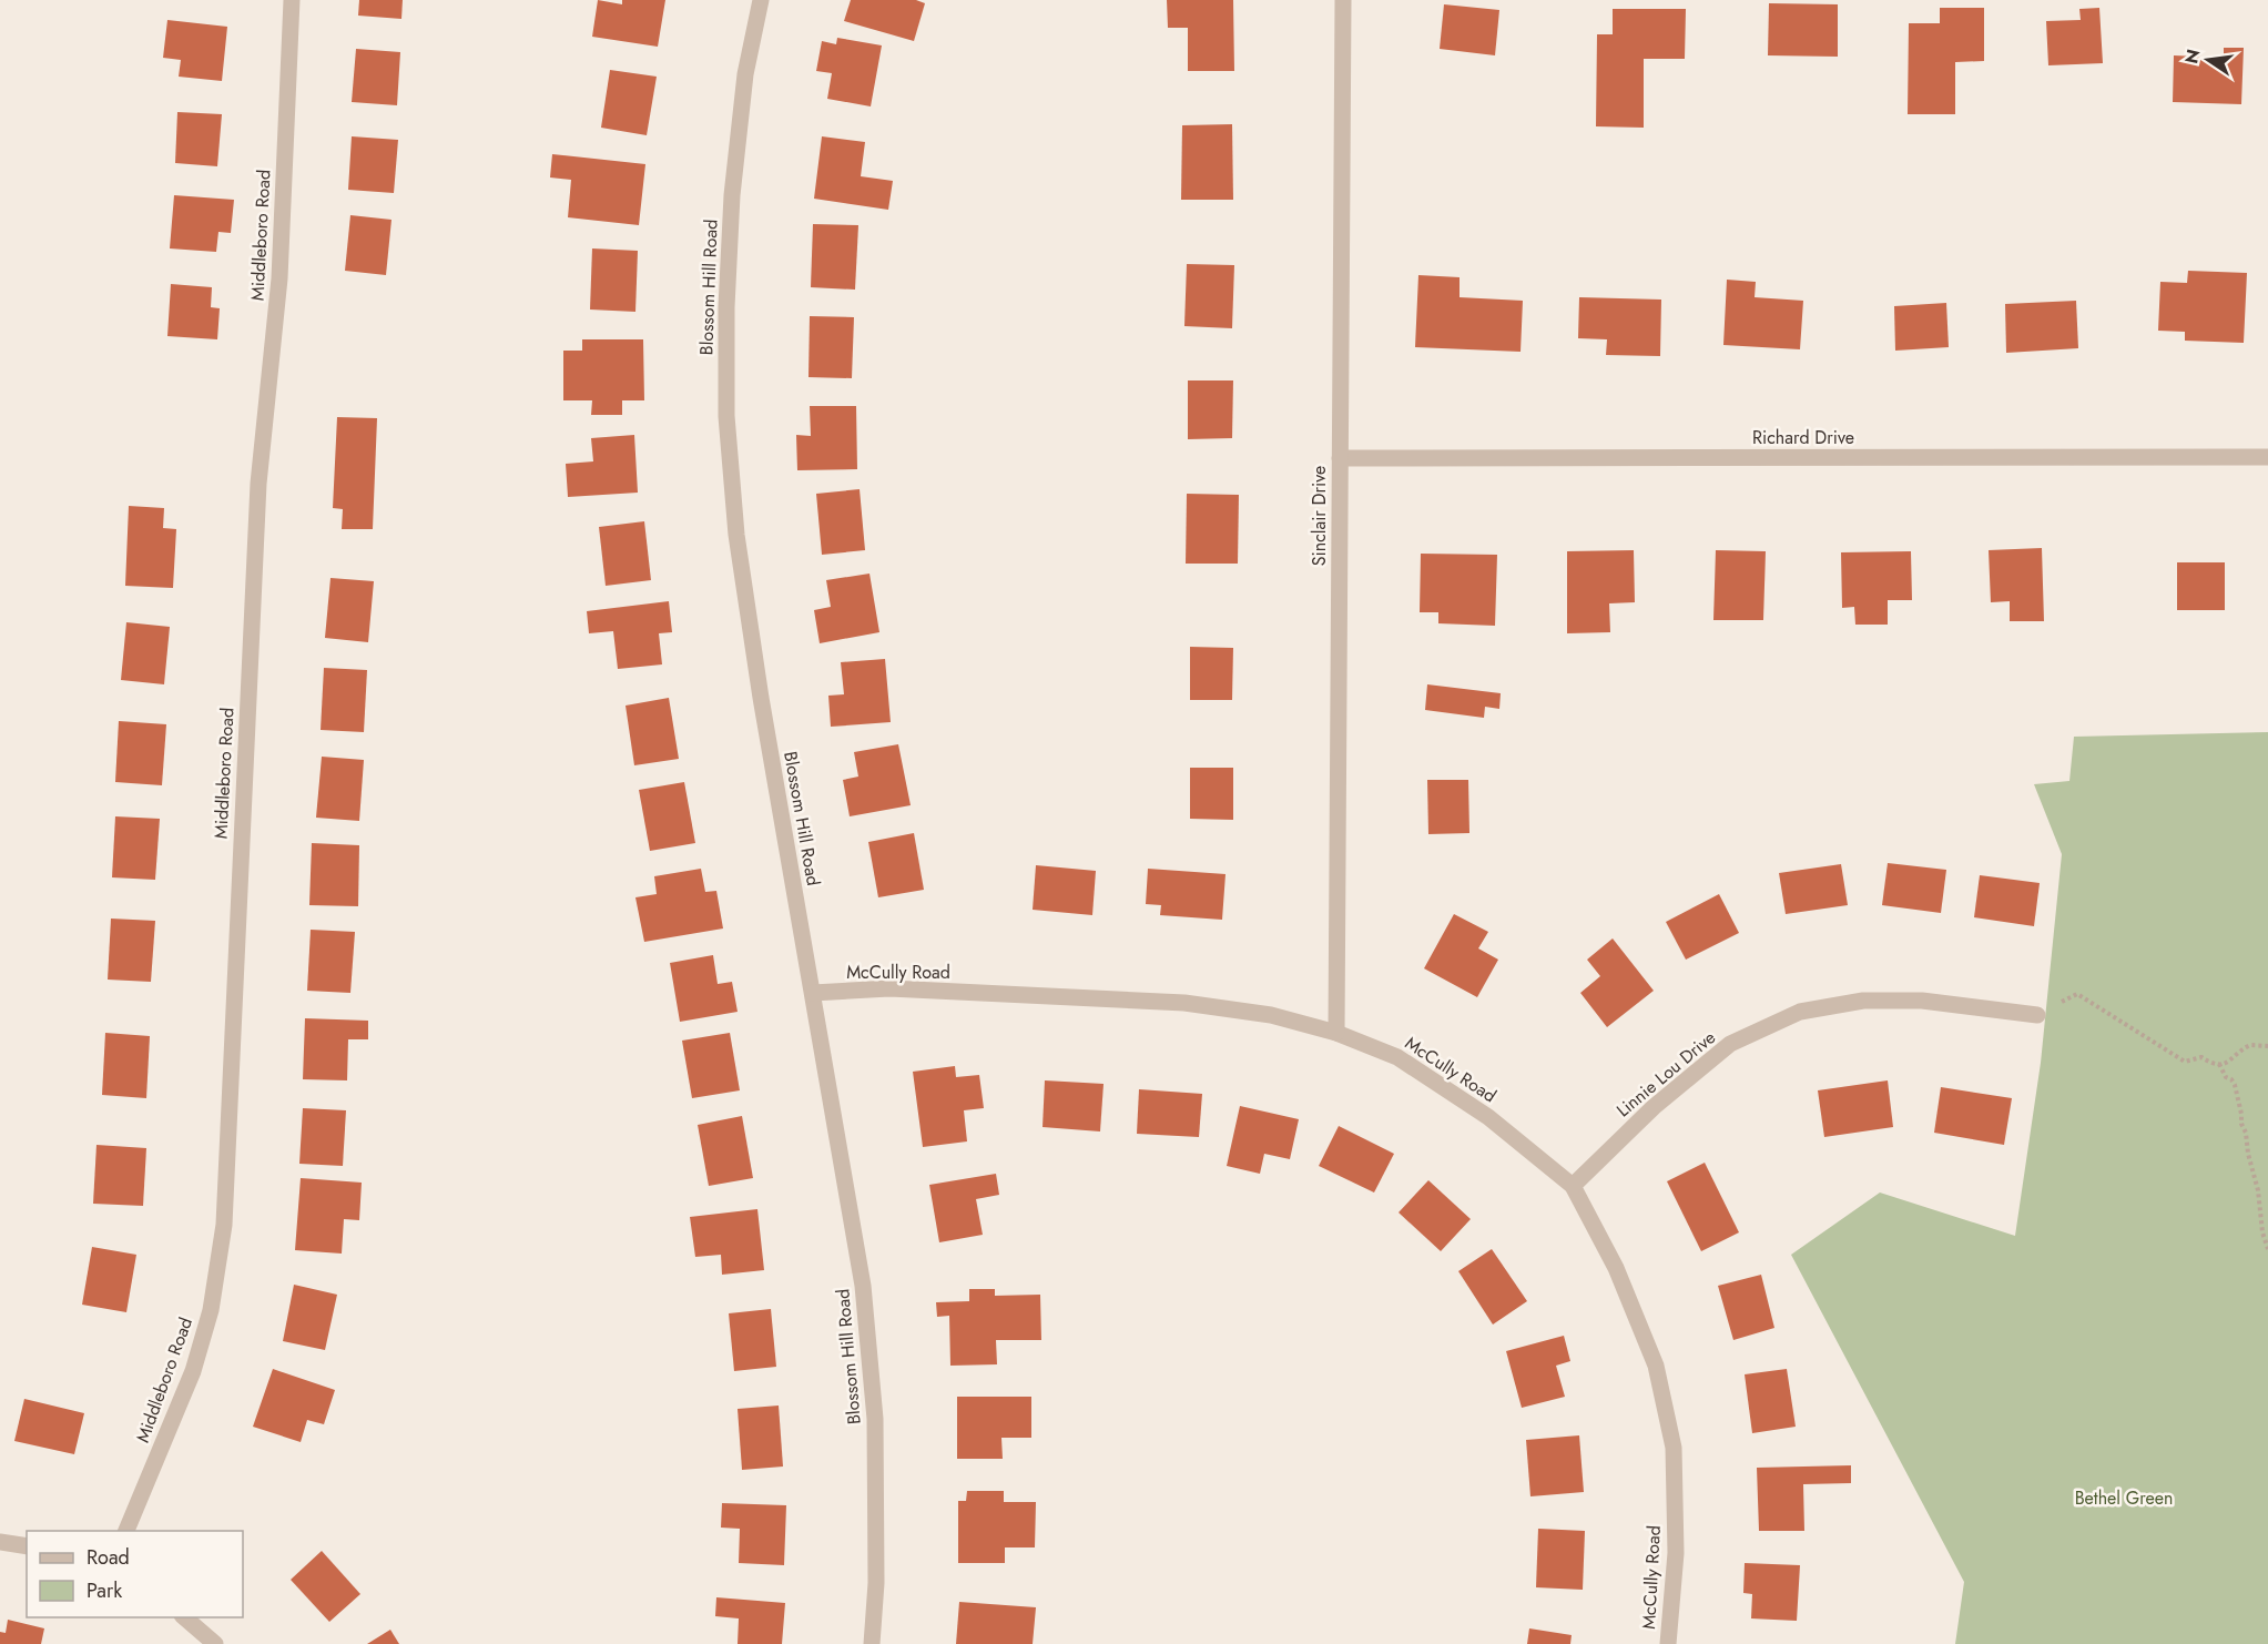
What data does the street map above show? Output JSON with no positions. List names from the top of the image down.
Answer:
{
  "streets": {
    "street": [
      "Middleboro Road",
      "Blossom Hill Road",
      "Richard Drive",
      "Sinclair Drive",
      "McCully Road",
      "Linnie Lou Drive"
    ]
  },
  "crossings": [
    ["Blossom Hill Road", "McCully Road"],
    ["Richard Drive", "Sinclair Drive"],
    ["Sinclair Drive", "McCully Road"],
    ["McCully Road", "Linnie Lou Drive"]
  ],
  "parks": ["Bethel Green"],
  "legend": ["Road", "Park"],
  "north": "left"
}
